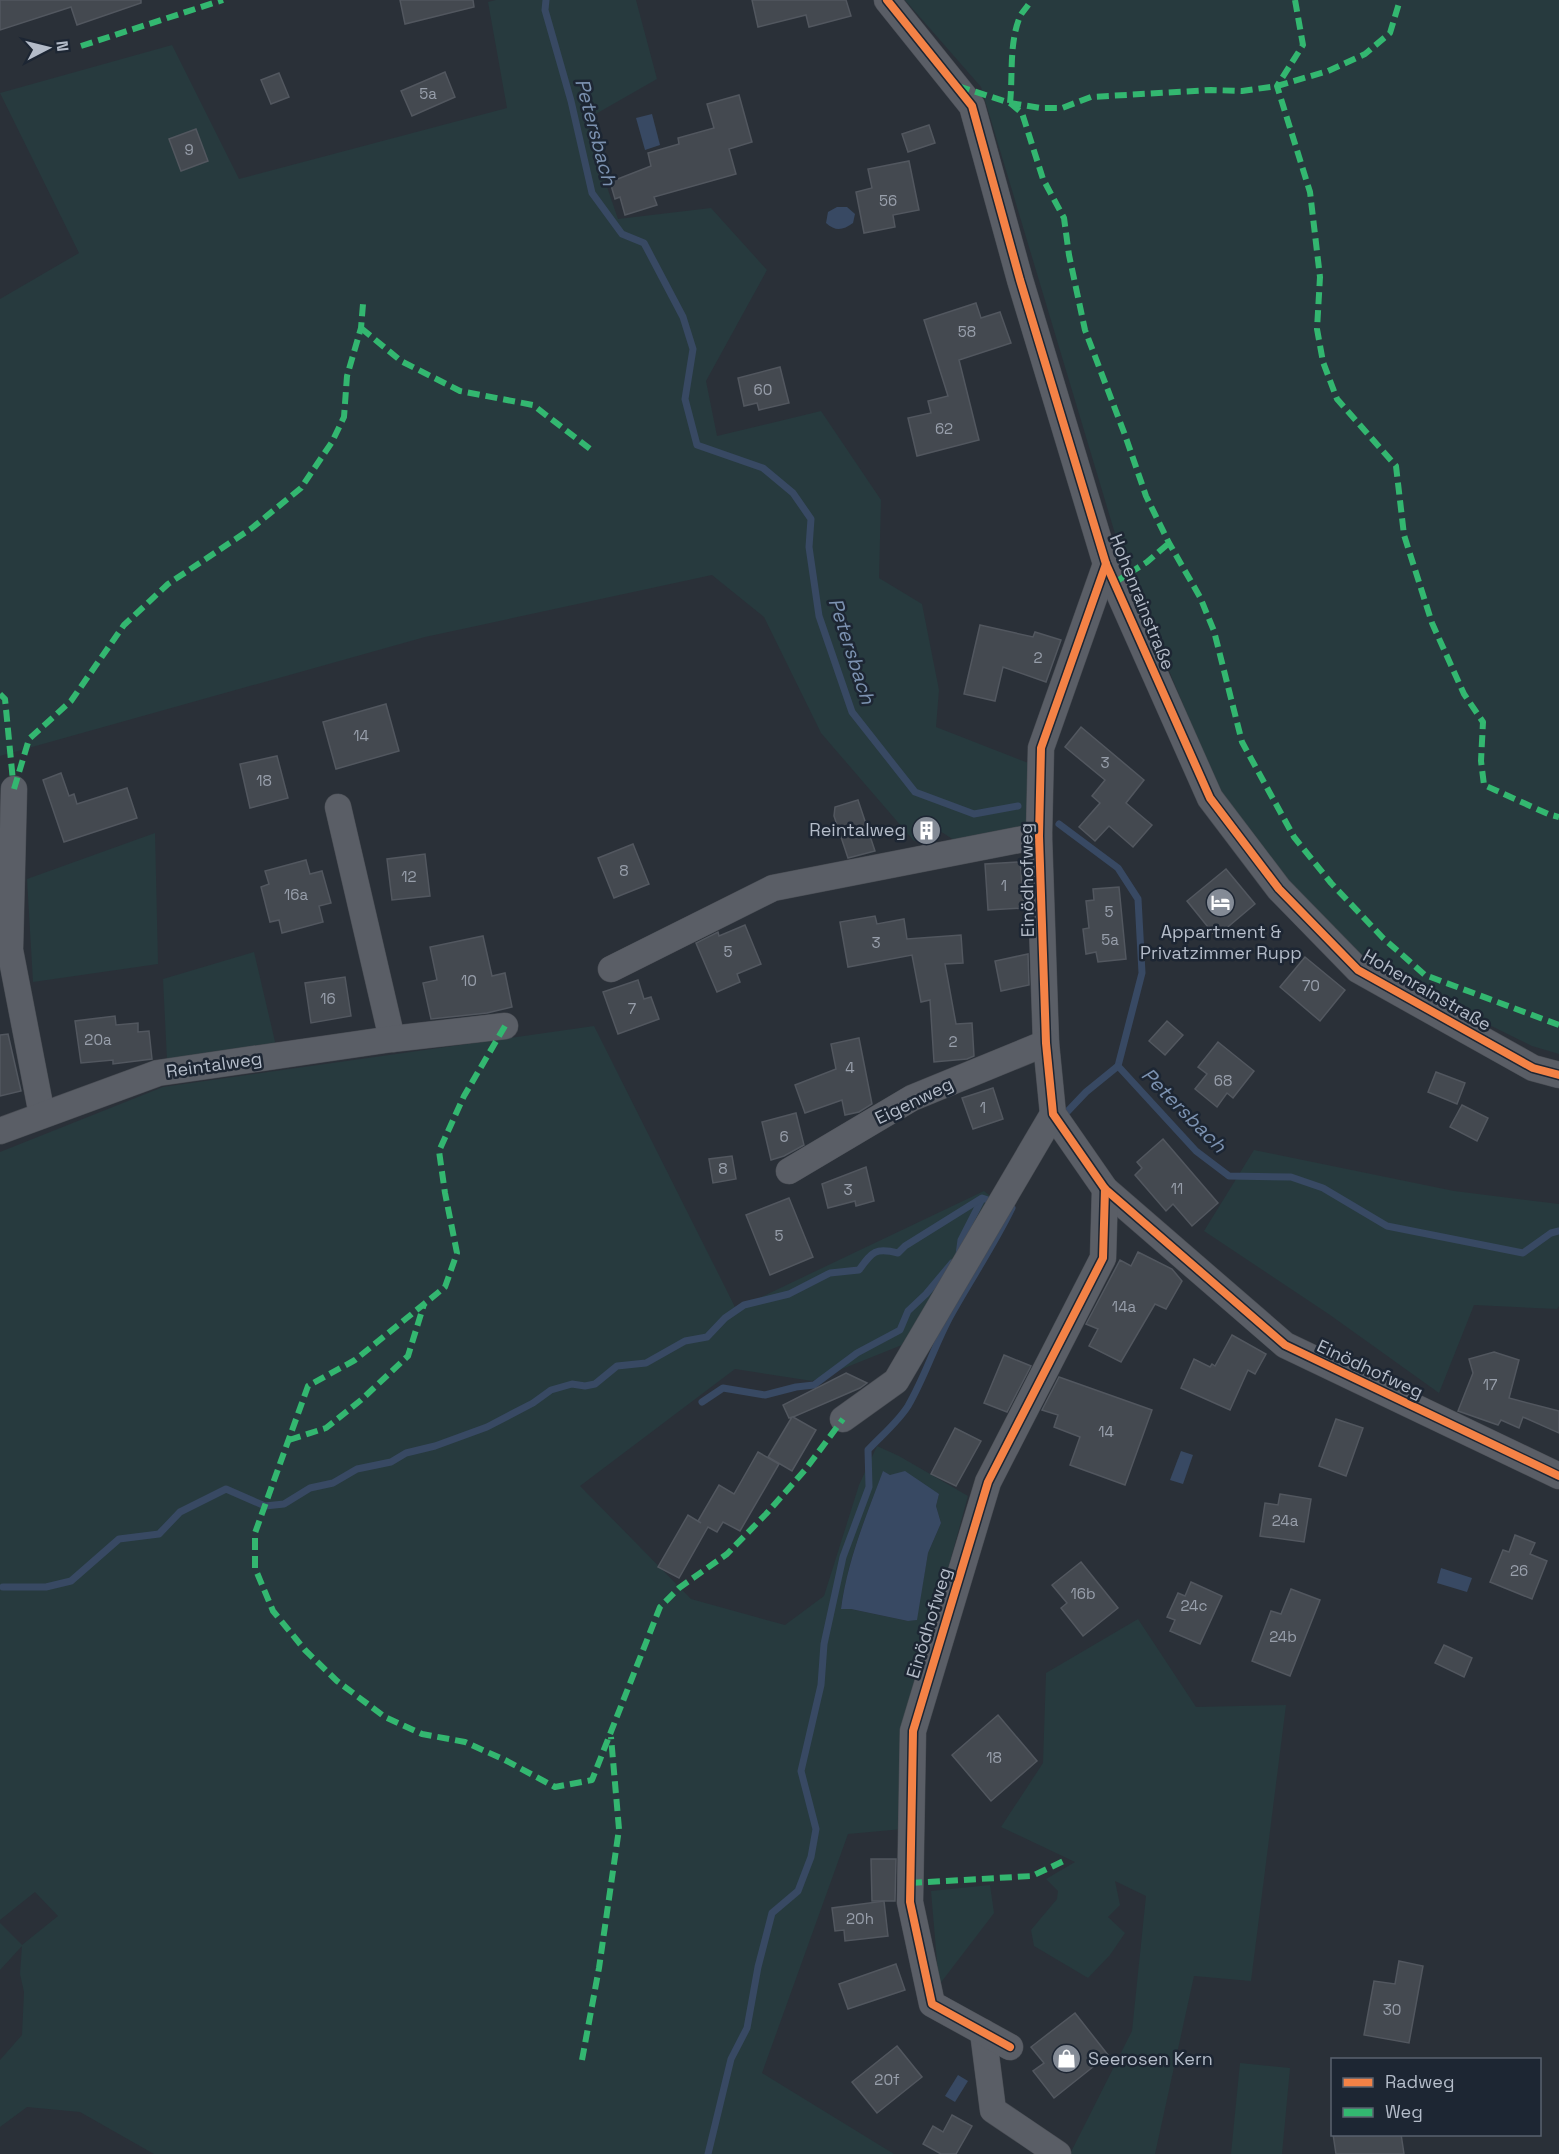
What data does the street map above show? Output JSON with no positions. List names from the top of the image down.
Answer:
{
  "streets": {
    "street": [
      "Hohenrainstraße",
      "Einödhofweg",
      "Reintalweg",
      "Eigenweg"
    ]
  },
  "crossings": [
    ["Hohenrainstraße", "Einödhofweg"],
    ["Einödhofweg", "Eigenweg"]
  ],
  "water": ["Petersbach"],
  "places": {
    "building": ["Reintalweg"],
    "hotel": ["Appartment & Privatzimmer Rupp"],
    "shop": ["Seerosen Kern"]
  },
  "house_numbers": [
    "5a",
    "9",
    "56",
    "58",
    "60",
    "62",
    "2",
    "14",
    "3",
    "18",
    "8",
    "12",
    "1",
    "16a",
    "5",
    "5a",
    "3",
    "5",
    "10",
    "70",
    "16",
    "7",
    "20a",
    "2",
    "4",
    "68",
    "1",
    "6",
    "8",
    "11",
    "3",
    "5",
    "14a",
    "17",
    "14",
    "24a",
    "26",
    "16b",
    "24c",
    "24b",
    "18",
    "20h",
    "30",
    "20f"
  ],
  "legend": ["Radweg", "Weg"],
  "north": "right"
}
